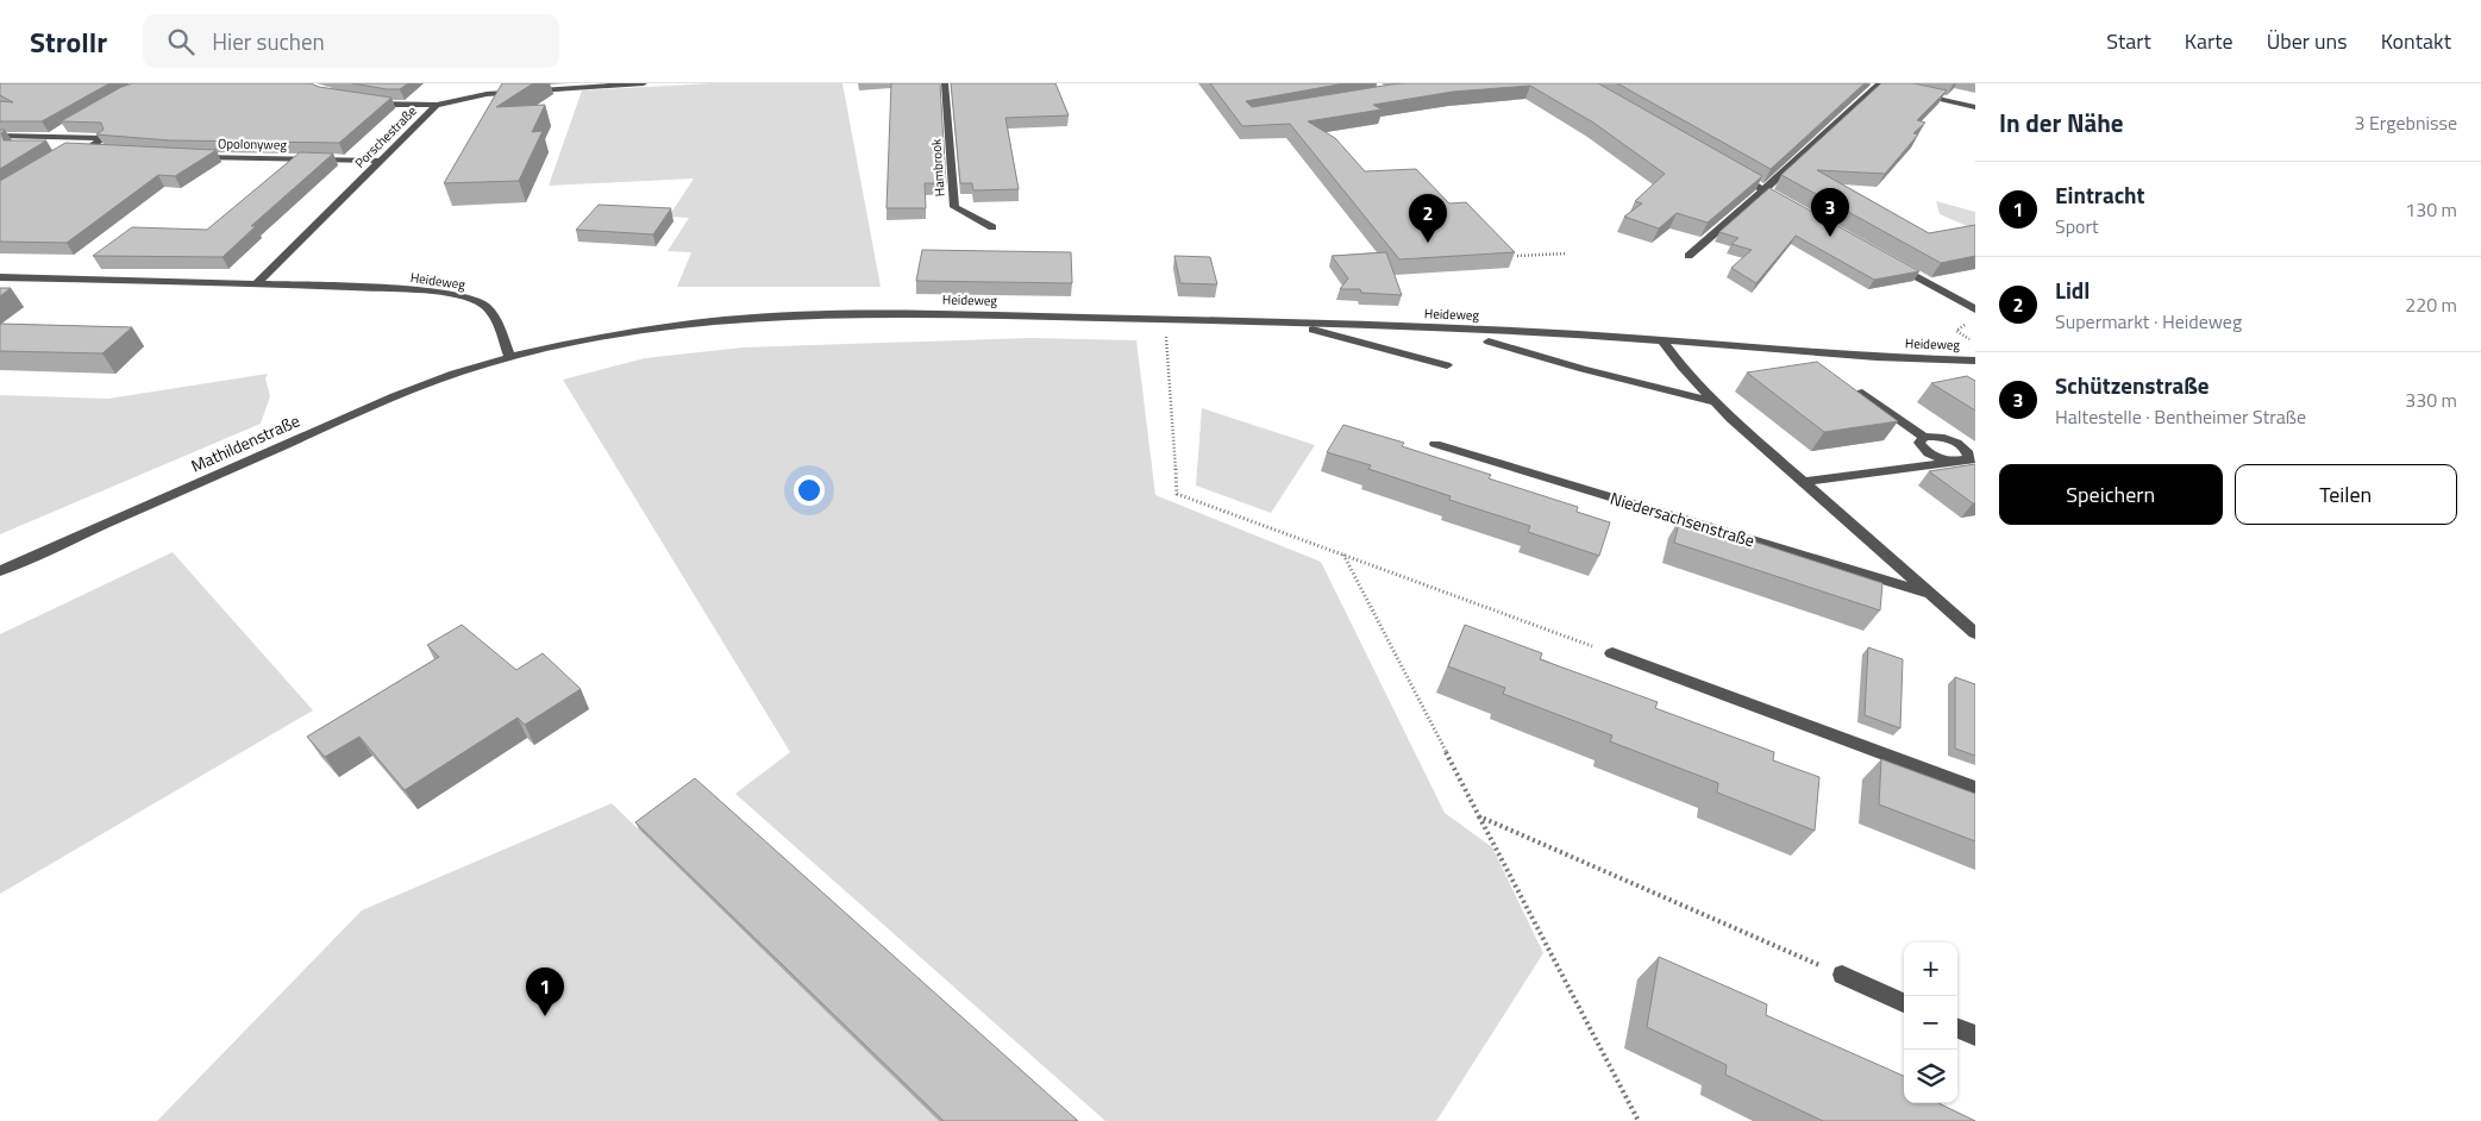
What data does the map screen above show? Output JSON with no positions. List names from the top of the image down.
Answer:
{
  "streets": {
    "street": [
      "Porschestraße",
      "Opolonyweg",
      "Hambrook",
      "Heideweg",
      "Mathildenstraße",
      "Niedersachsenstraße"
    ]
  },
  "crossings": [
    ["Porschestraße", "Opolonyweg"],
    ["Porschestraße", "Heideweg"],
    ["Heideweg", "Mathildenstraße"],
    ["Heideweg", "Niedersachsenstraße"]
  ],
  "page": {
    "header": "Strollr",
    "search": "Hier suchen",
    "nav": [
      "Start",
      "Karte",
      "Über uns",
      "Kontakt"
    ],
    "heading": ["In der Nähe", "3 Ergebnisse"],
    "list": [
      {
        "mark": "1",
        "name": "Eintracht",
        "note": "Sport",
        "value": "130 m"
      },
      {
        "mark": "2",
        "name": "Lidl",
        "note": "Supermarkt · Heideweg",
        "value": "220 m"
      },
      {
        "mark": "3",
        "name": "Schützenstraße",
        "note": "Haltestelle · Bentheimer Straße",
        "value": "330 m"
      }
    ],
    "pins": ["3", "2", "1"],
    "buttons": ["Speichern", "Teilen"],
    "map_buttons": ["+", "−"]
  }
}
